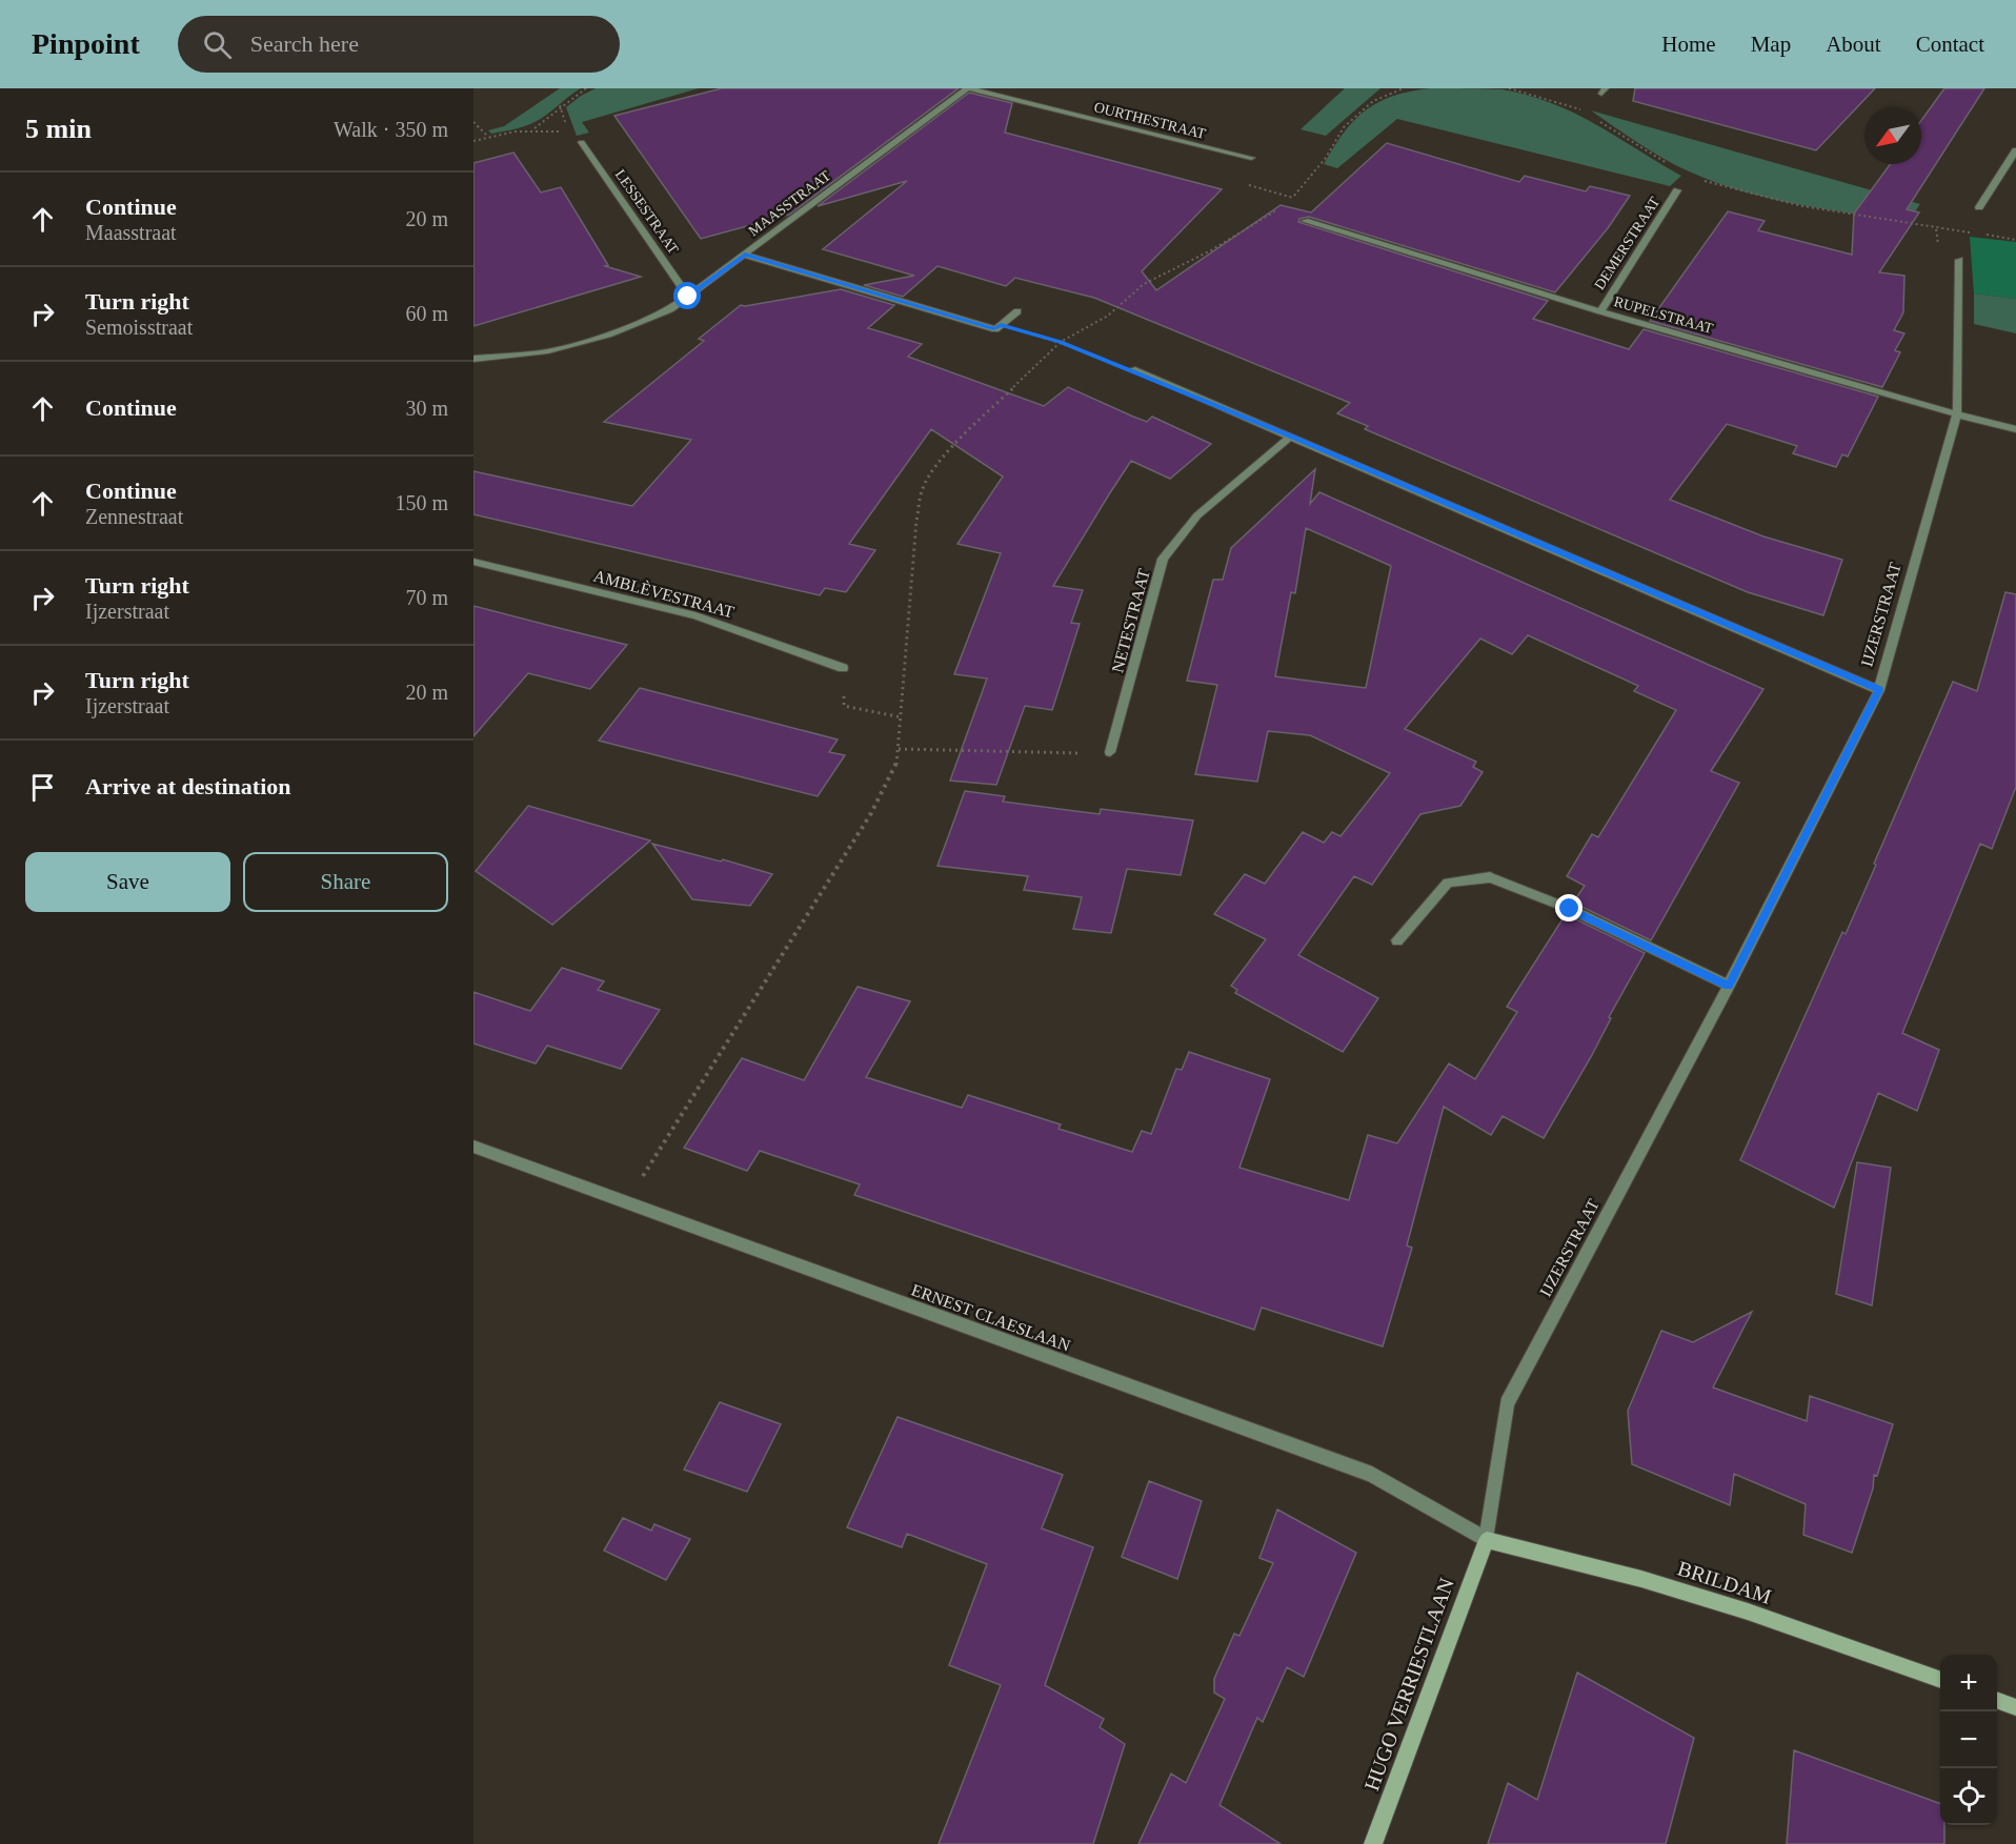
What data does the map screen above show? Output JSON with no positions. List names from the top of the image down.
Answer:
{
  "streets": {
    "street": [
      "OURTHESTRAAT",
      "MAASSTRAAT",
      "LESSESTRAAT",
      "DEMERSTRAAT",
      "RUPELSTRAAT",
      "AMBLÈVESTRAAT",
      "IJZERSTRAAT",
      "NETESTRAAT",
      "ERNEST CLAESLAAN",
      "BRILDAM",
      "HUGO VERRIESTLAAN"
    ]
  },
  "crossings": [
    ["OURTHESTRAAT", "MAASSTRAAT"],
    ["MAASSTRAAT", "LESSESTRAAT"],
    ["DEMERSTRAAT", "RUPELSTRAAT"],
    ["RUPELSTRAAT", "IJZERSTRAAT"],
    ["IJZERSTRAAT", "ERNEST CLAESLAAN"],
    ["IJZERSTRAAT", "BRILDAM"],
    ["IJZERSTRAAT", "HUGO VERRIESTLAAN"],
    ["ERNEST CLAESLAAN", "BRILDAM"],
    ["ERNEST CLAESLAAN", "HUGO VERRIESTLAAN"],
    ["BRILDAM", "HUGO VERRIESTLAAN"]
  ],
  "north": "bottom left",
  "page": {
    "header": "Pinpoint",
    "search": "Search here",
    "nav": [
      "Home",
      "Map",
      "About",
      "Contact"
    ],
    "heading": ["5 min", "Walk · 350 m"],
    "list": [
      ["Continue", "Maasstraat", "20 m"],
      ["Turn right", "Semoisstraat", "60 m"],
      ["Continue", "30 m"],
      ["Continue", "Zennestraat", "150 m"],
      ["Turn right", "Ijzerstraat", "70 m"],
      ["Turn right", "Ijzerstraat", "20 m"],
      "Arrive at destination"
    ],
    "buttons": ["Save", "Share"],
    "map_buttons": ["+", "−"]
  }
}
